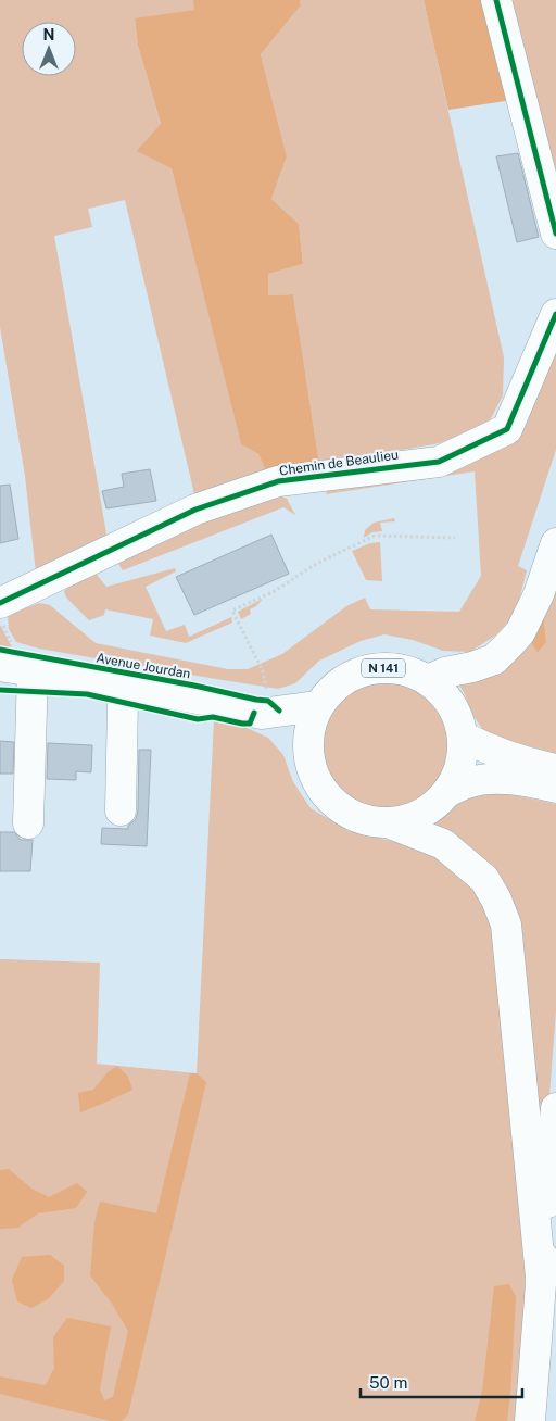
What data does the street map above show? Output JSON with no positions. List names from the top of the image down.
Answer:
{
  "streets": {
    "main road": ["Chemin de Beaulieu", "Avenue Jourdan", "N 141"]
  },
  "crossings": [
    ["Avenue Jourdan", "N 141"]
  ],
  "scale_bar": "50 m",
  "north": "top"
}
